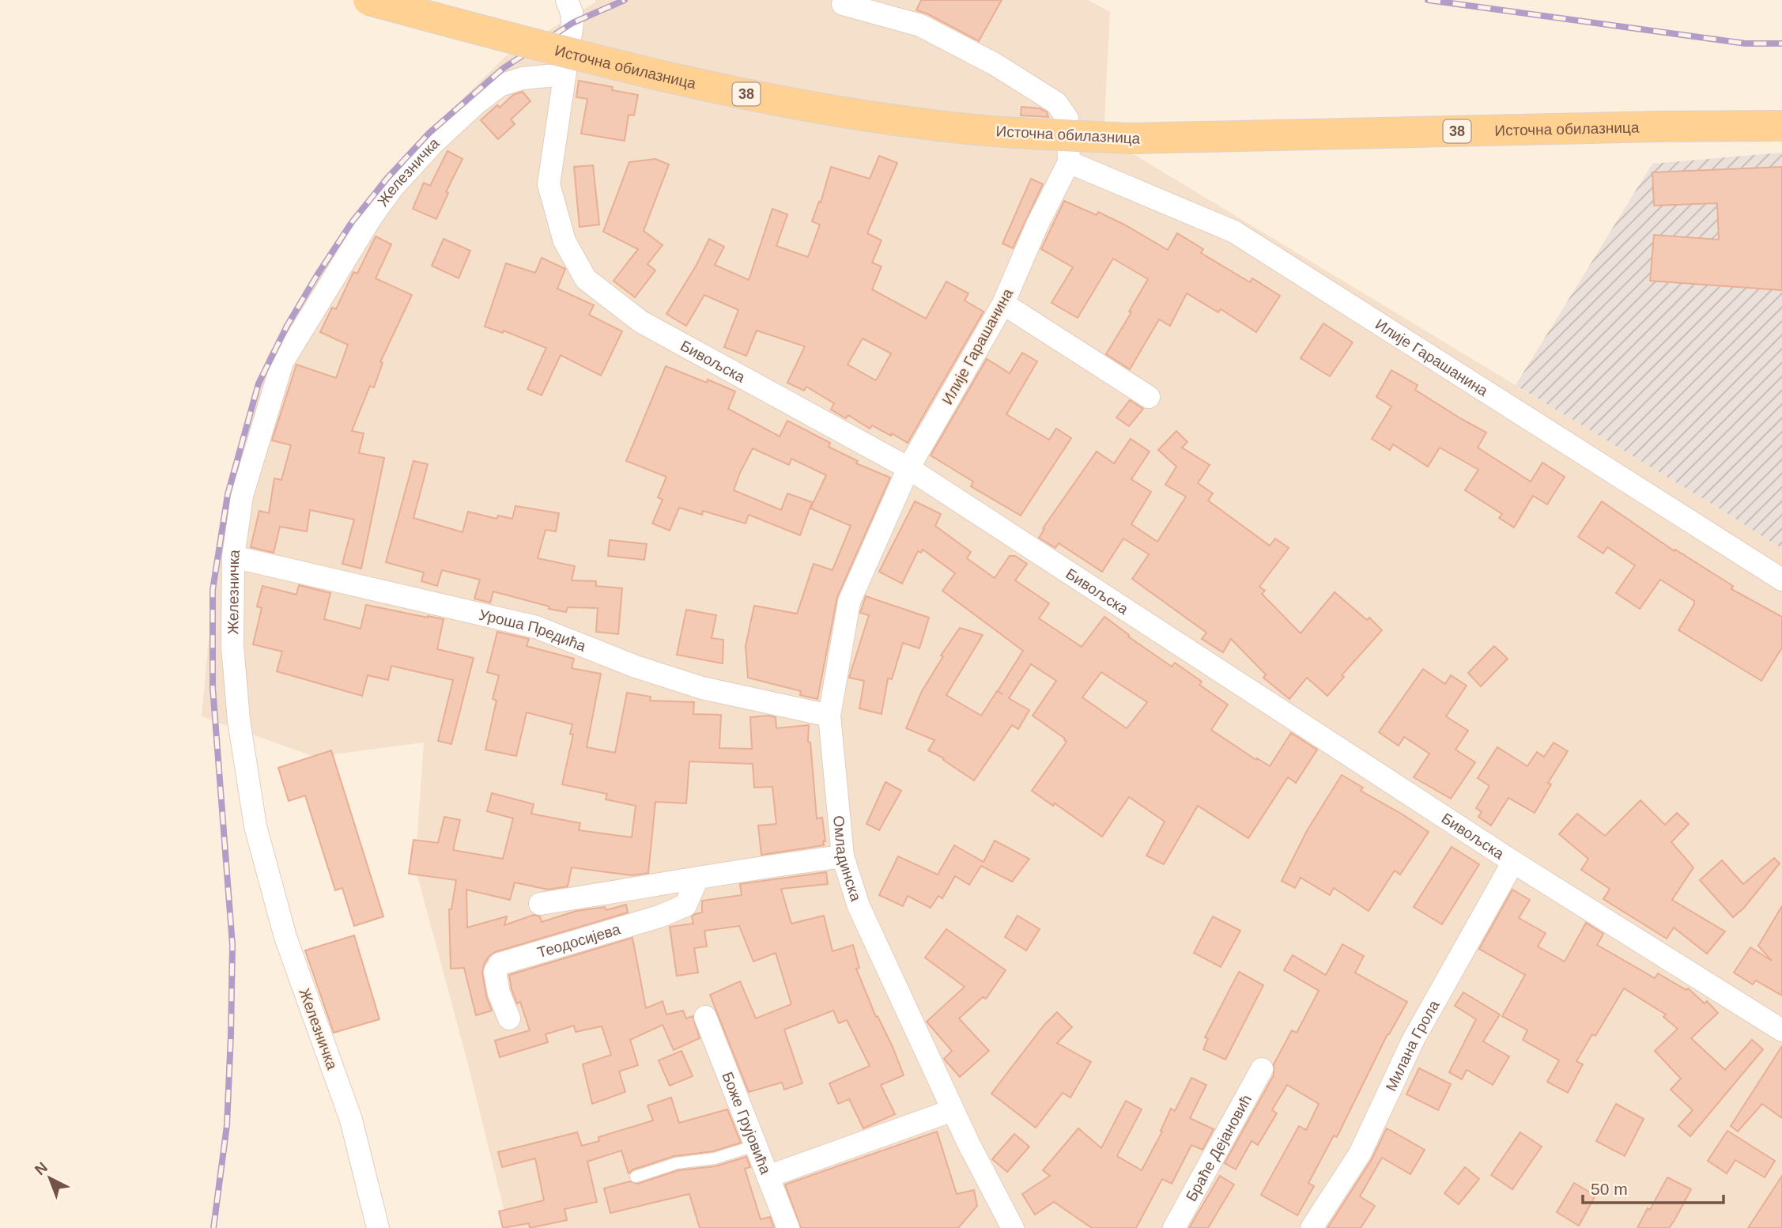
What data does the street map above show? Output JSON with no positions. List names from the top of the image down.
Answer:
{
  "streets": {
    "main road": ["Источна обилазница", "38"],
    "street": [
      "Железничка",
      "Илије Гарашанина",
      "Бивољска",
      "Уроша Предића",
      "Омладинска",
      "Теодосијева",
      "Милана Грола",
      "Боже Грујовића",
      "Браће Дејановић"
    ]
  },
  "crossings": [
    ["Железничка", "Бивољска"],
    ["Железничка", "Уроша Предића"],
    ["Илије Гарашанина", "Бивољска"],
    ["Илије Гарашанина", "Омладинска"],
    ["Бивољска", "Омладинска"],
    ["Бивољска", "Милана Грола"],
    ["Уроша Предића", "Омладинска"]
  ],
  "scale_bar": "50 m",
  "north": "top left"
}
